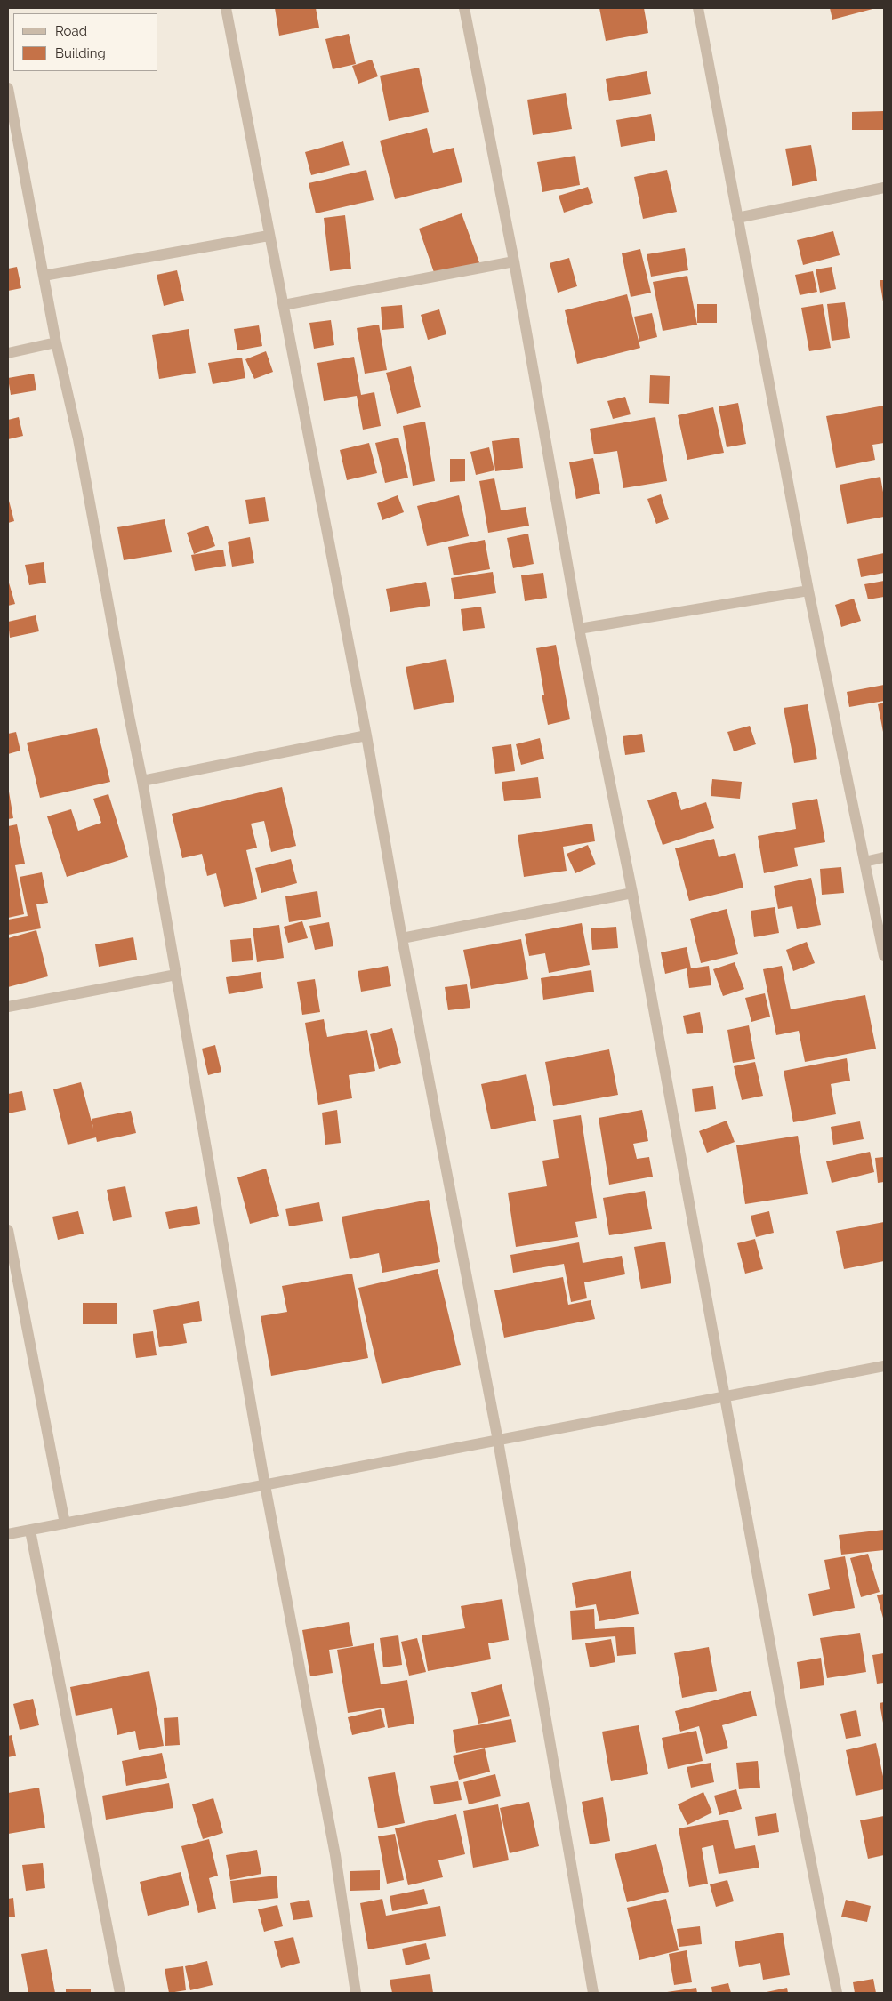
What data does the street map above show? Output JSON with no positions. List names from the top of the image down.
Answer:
{
  "legend": ["Road", "Building"]
}
